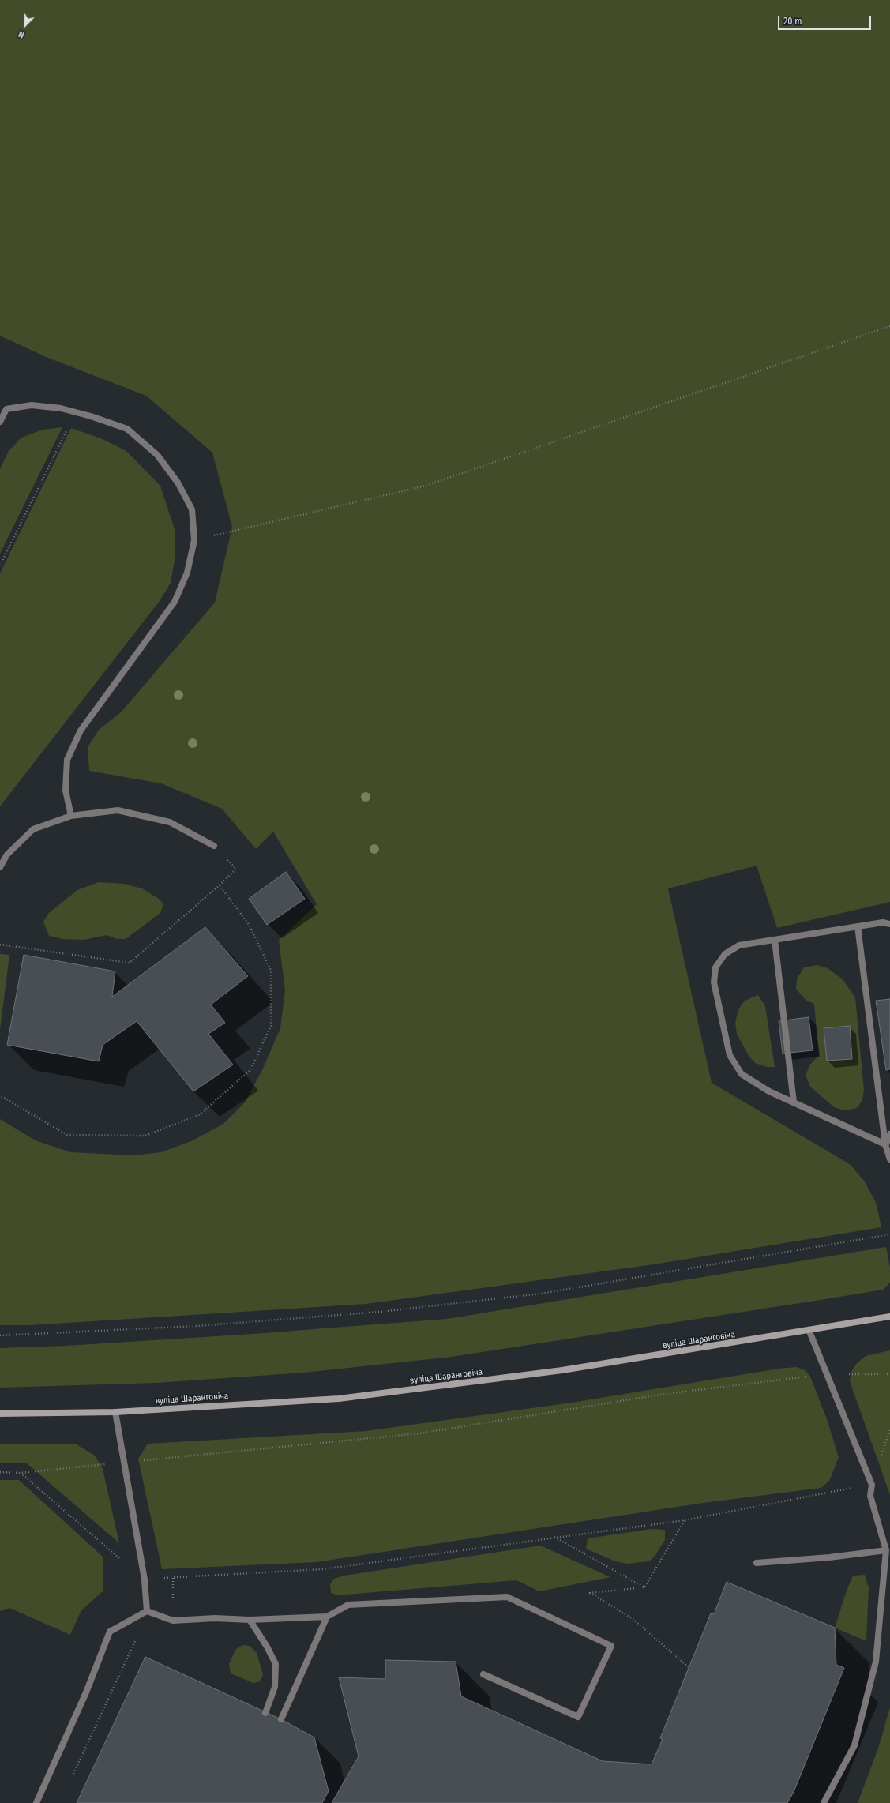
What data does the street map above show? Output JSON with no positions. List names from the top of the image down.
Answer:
{
  "streets": {
    "main road": ["вуліца Шаранговіча"]
  },
  "scale_bar": "20 m",
  "north": "bottom left"
}
